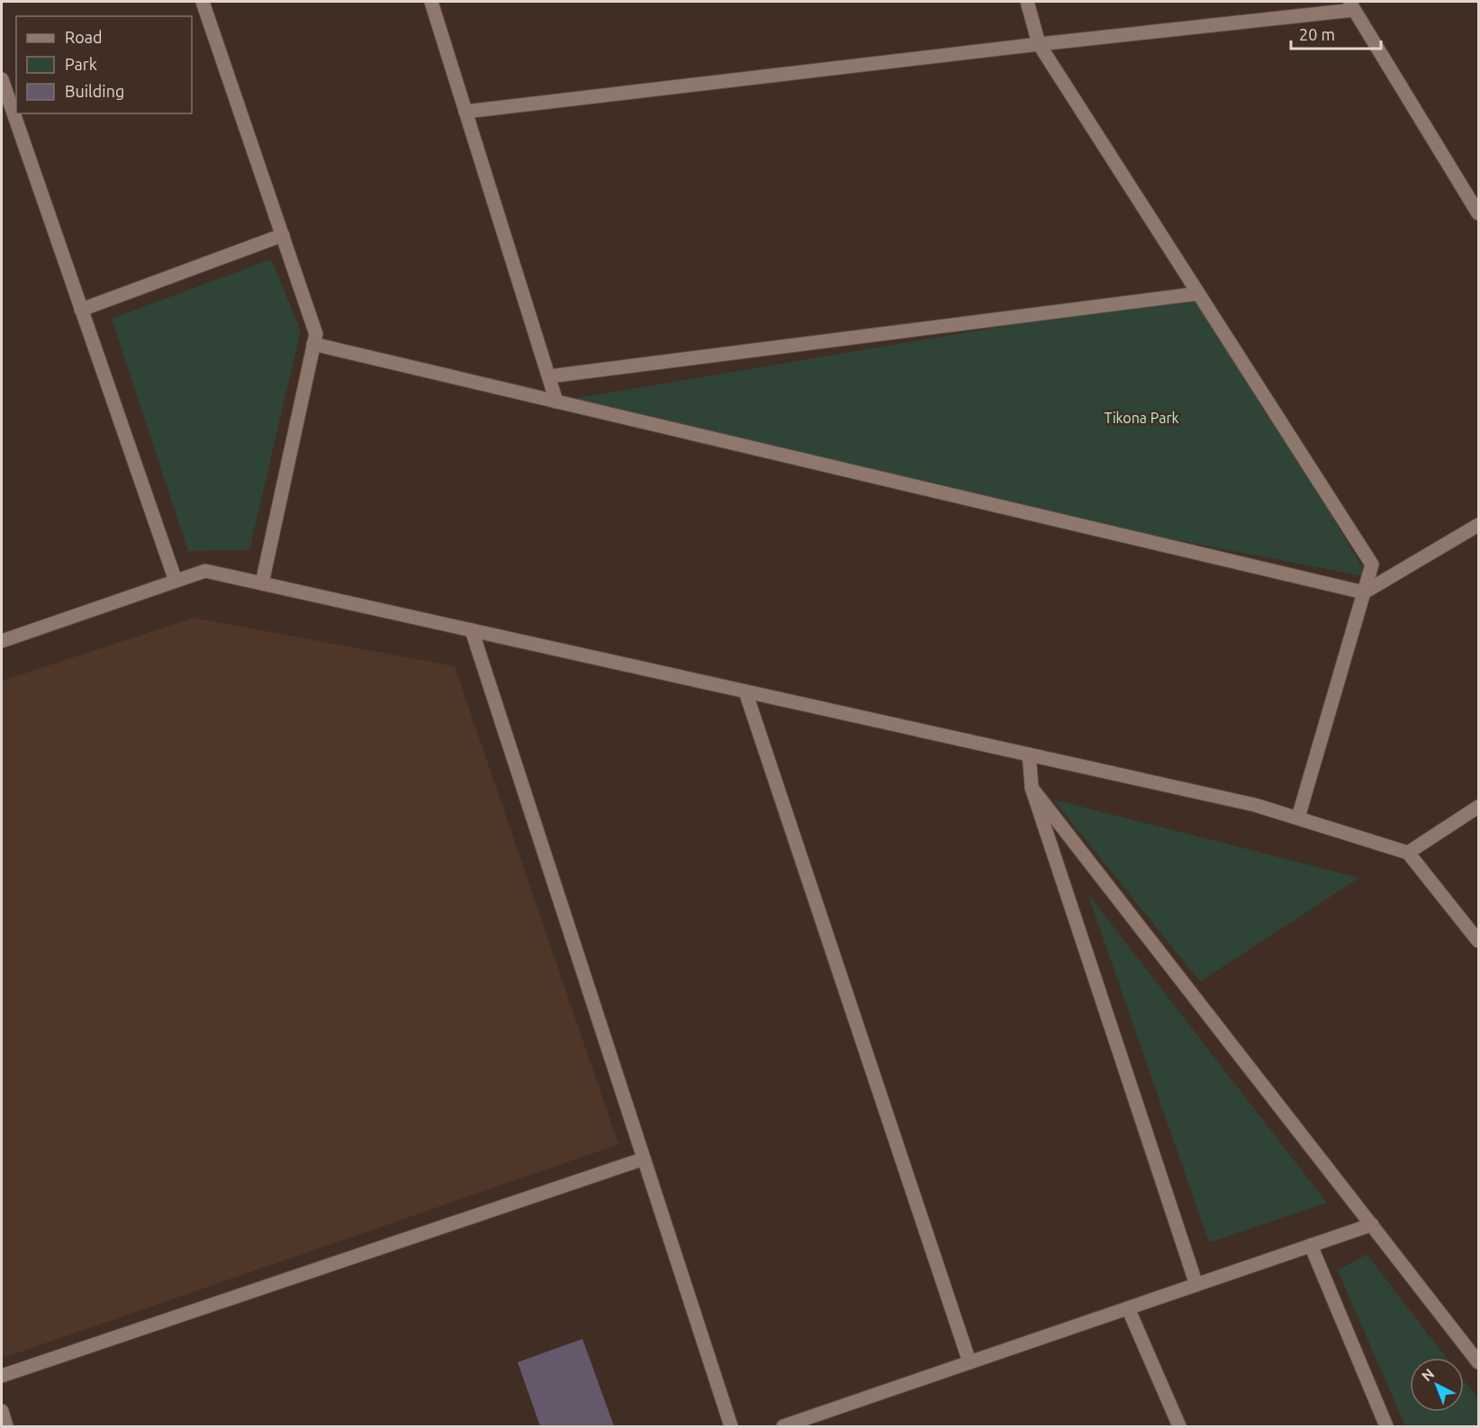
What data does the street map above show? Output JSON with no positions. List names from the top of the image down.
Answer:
{
  "parks": ["Tikona Park"],
  "legend": ["Road", "Park", "Building"],
  "scale_bar": "20 m",
  "north": "top left"
}
